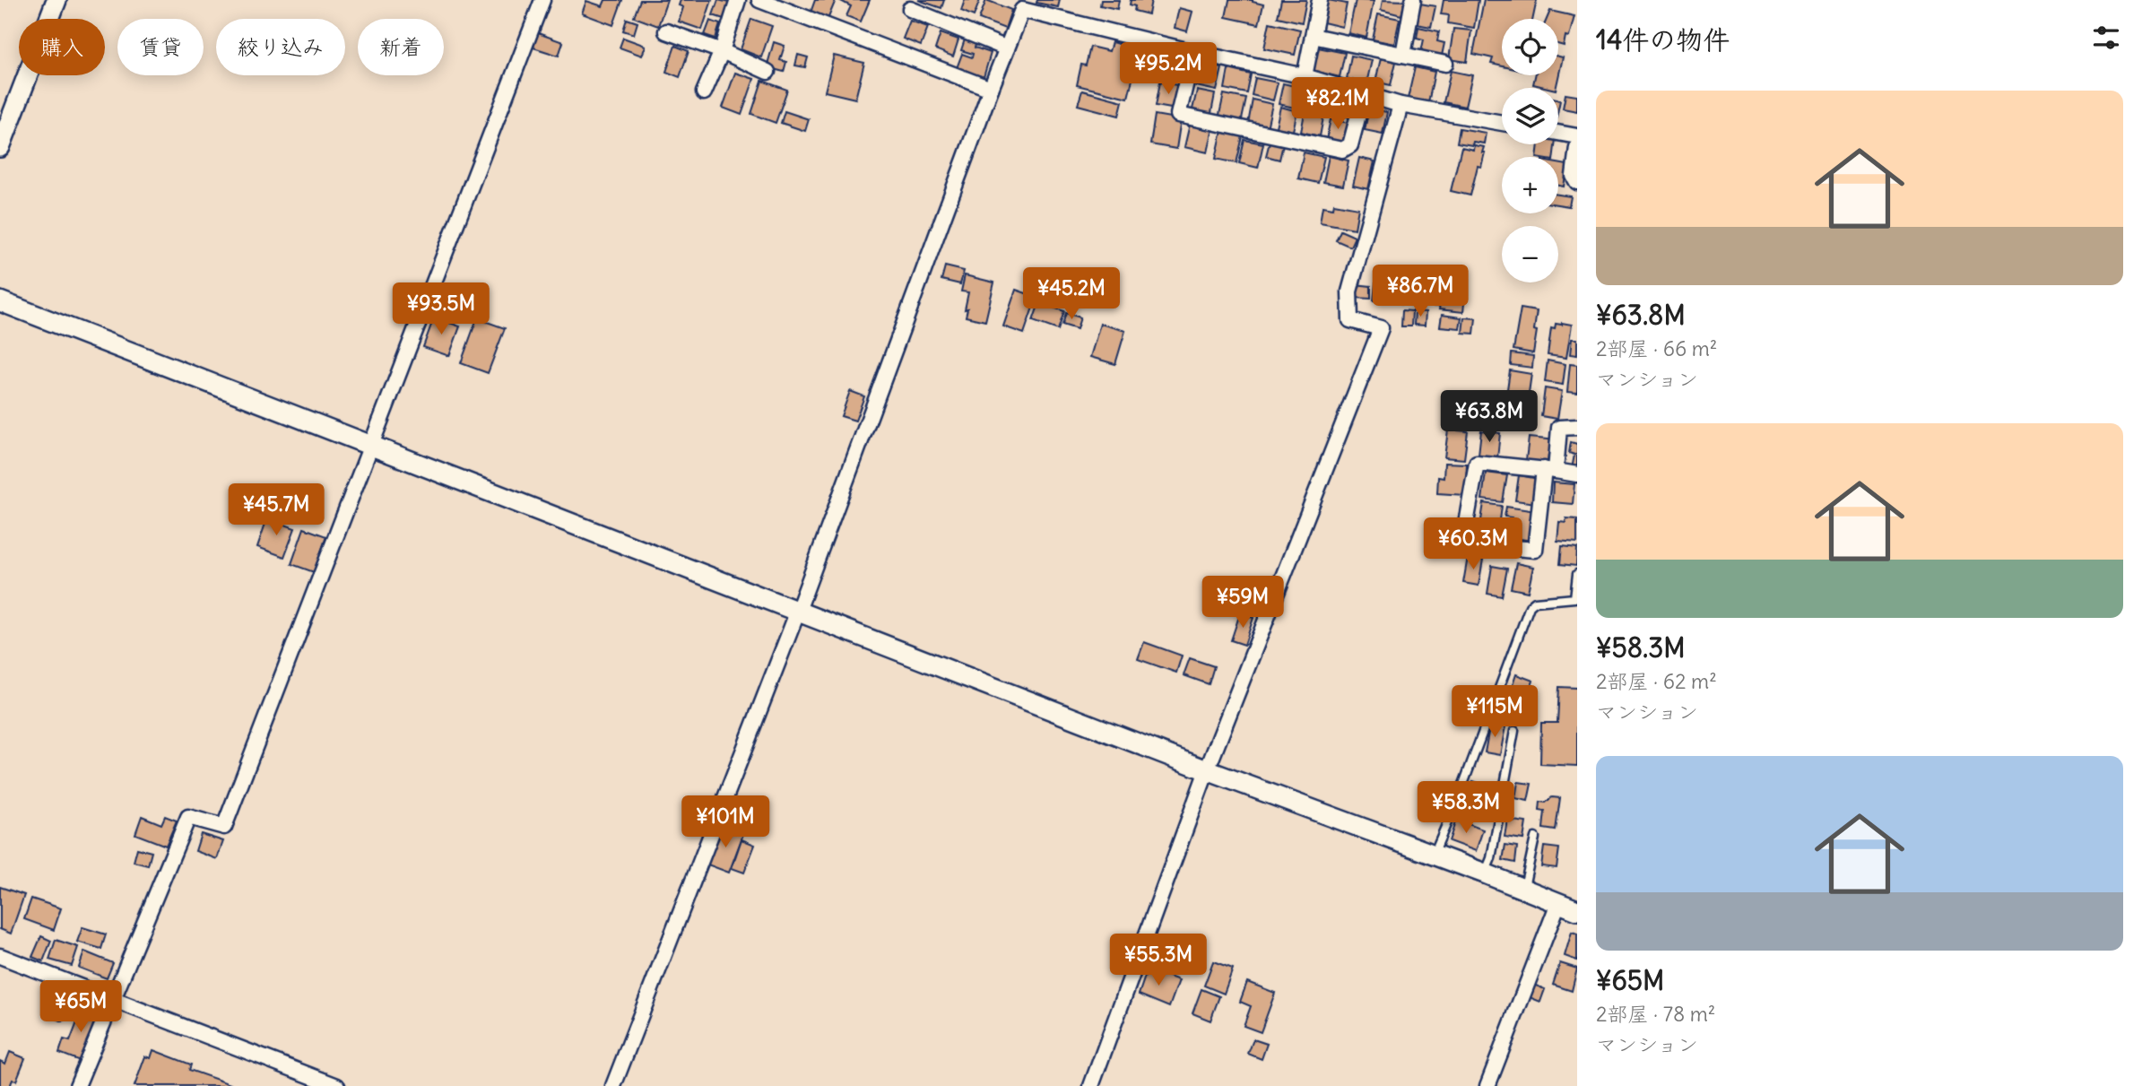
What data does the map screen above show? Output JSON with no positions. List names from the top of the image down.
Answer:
{
  "page": {
    "heading": "14件の物件",
    "map_buttons": ["+", "−"],
    "chip": [
      "購入",
      "賃貸",
      "絞り込み",
      "新着"
    ],
    "price": [
      "¥95.2M",
      "¥82.1M",
      "¥86.7M",
      "¥45.2M",
      "¥93.5M",
      "¥63.8M",
      "¥45.7M",
      "¥60.3M",
      "¥59M",
      "¥115M",
      "¥58.3M",
      "¥101M",
      "¥55.3M",
      "¥65M"
    ],
    "list": [
      {
        "name": "¥63.8M",
        "note": "2部屋 · 66 m² · マンション"
      },
      {
        "name": "¥58.3M",
        "note": "2部屋 · 62 m² · マンション"
      },
      {
        "name": "¥65M",
        "note": "2部屋 · 78 m² · マンション"
      }
    ]
  }
}
